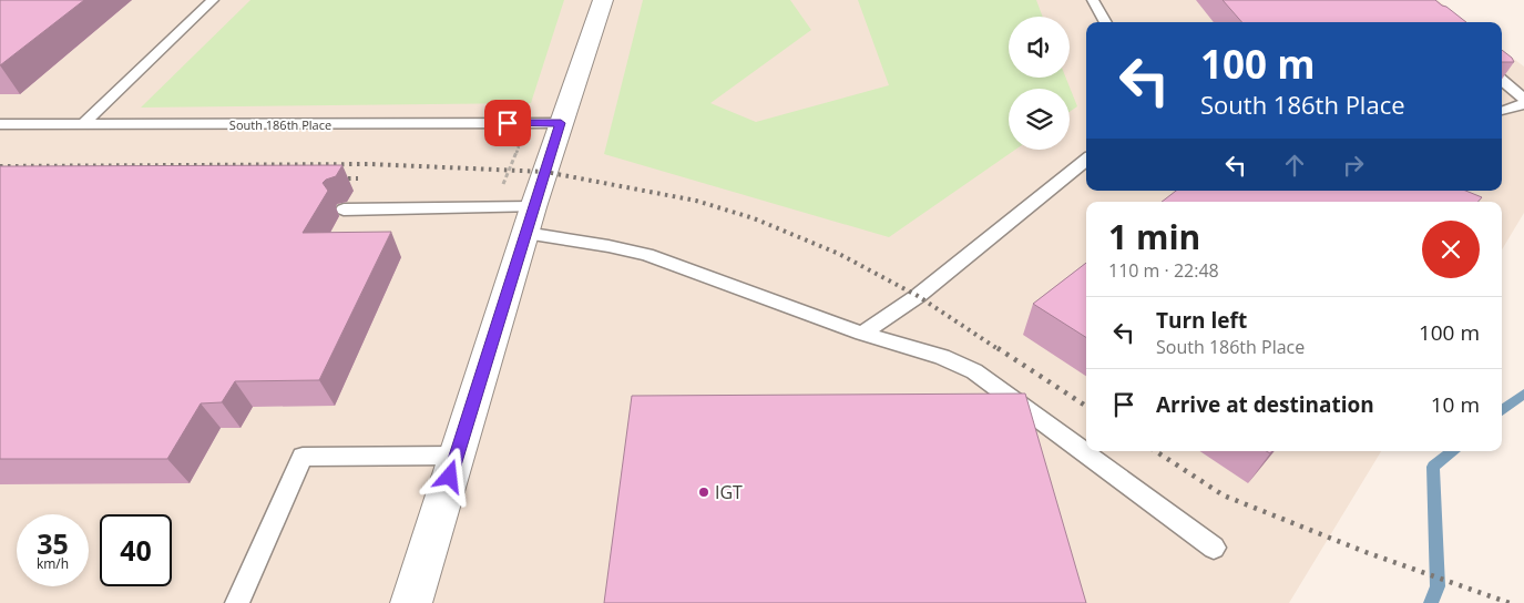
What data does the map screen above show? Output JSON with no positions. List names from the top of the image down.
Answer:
{
  "streets": {
    "lane": ["South 186th Place"]
  },
  "places": ["IGT"],
  "page": {
    "turn": ["100 m", "South 186th Place"],
    "heading": ["1 min", "110 m · 22:48"],
    "list": [
      {
        "name": "Turn left",
        "note": "South 186th Place",
        "value": "100 m"
      },
      {
        "name": "Arrive at destination",
        "value": "10 m"
      }
    ],
    "speed": "35 km/h",
    "limit": "40"
  }
}
